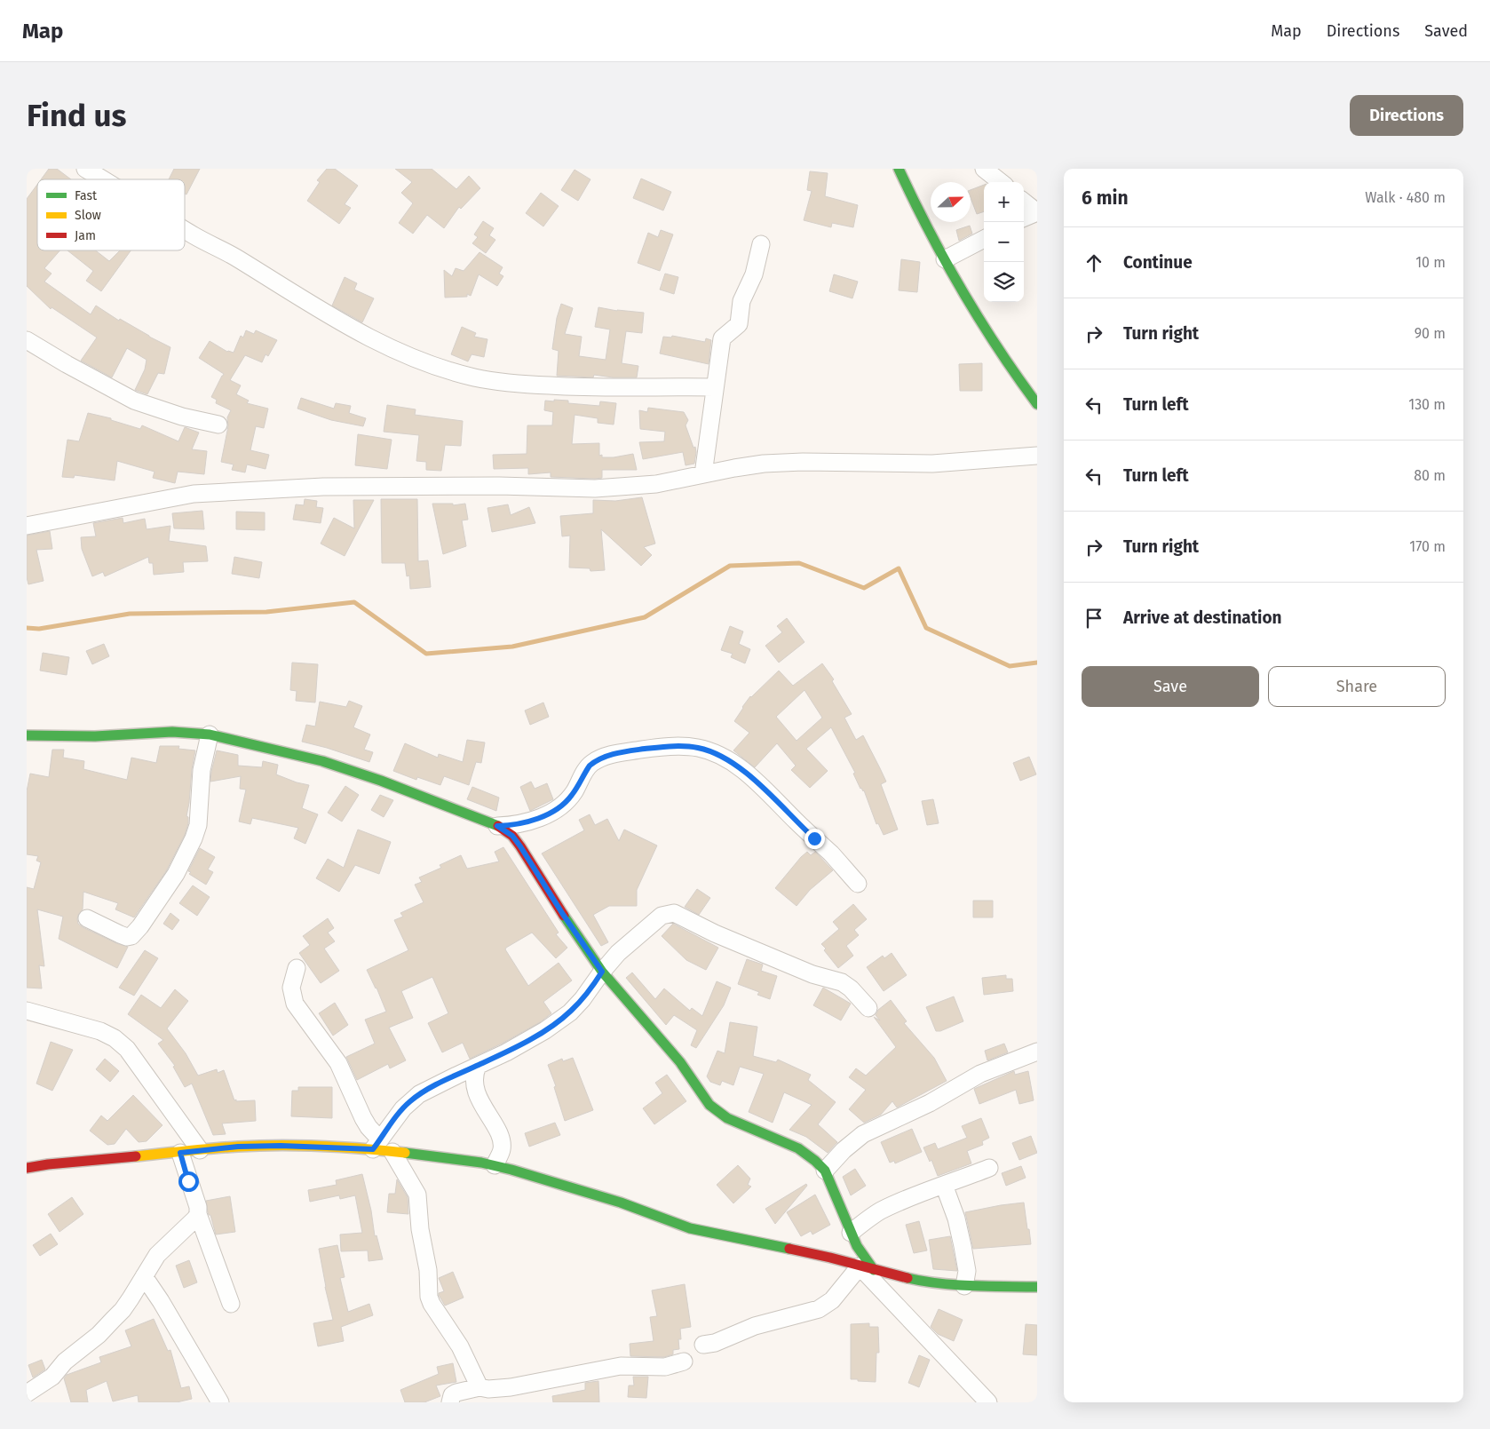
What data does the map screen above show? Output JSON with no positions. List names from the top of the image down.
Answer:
{
  "legend": ["Fast", "Slow", "Jam"],
  "north": "right",
  "page": {
    "header": "Map",
    "nav": ["Map", "Directions", "Saved"],
    "buttons": [
      "Directions",
      ["Save", "Share"]
    ],
    "title": "Find us",
    "heading": ["6 min", "Walk · 480 m"],
    "map_buttons": ["+", "−"],
    "list": [
      ["Continue", "10 m"],
      ["Turn right", "90 m"],
      ["Turn left", "130 m"],
      ["Turn left", "80 m"],
      ["Turn right", "170 m"],
      "Arrive at destination"
    ]
  }
}
